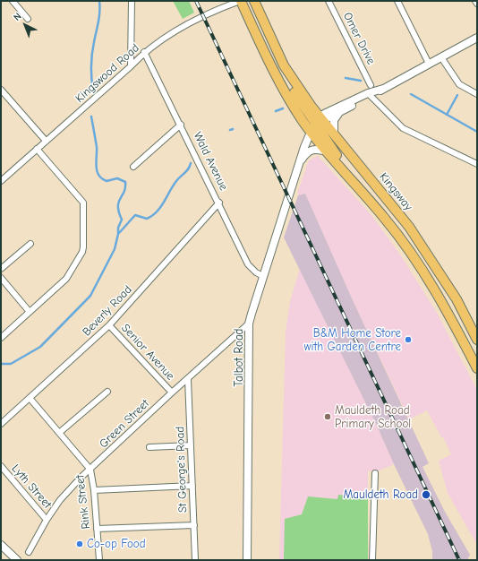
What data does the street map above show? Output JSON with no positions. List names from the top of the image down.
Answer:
{
  "streets": {
    "highway": ["Kingsway"],
    "street": [
      "Omer Drive",
      "Kingswood Road",
      "Wald Avenue",
      "Beverly Road",
      "Senior Avenue",
      "Talbot Road",
      "Green Street",
      "St George's Road",
      "Lyth Street",
      "Rink Street"
    ]
  },
  "crossings": [
    ["Kingswood Road", "Wald Avenue"],
    ["Kingswood Road", "Kingsway"],
    ["Wald Avenue", "Beverly Road"],
    ["Wald Avenue", "Talbot Road"],
    ["Kingsway", "Talbot Road"],
    ["Beverly Road", "Senior Avenue"],
    ["Beverly Road", "Rink Street"],
    ["Senior Avenue", "Green Street"],
    ["Talbot Road", "Green Street"],
    ["Green Street", "St George's Road"],
    ["Green Street", "Lyth Street"],
    ["Green Street", "Rink Street"]
  ],
  "places": [
    "B&M Home Store with Garden Centre",
    "Mauldeth Road Primary School",
    "Mauldeth Road",
    "Co-op Food"
  ],
  "north": "top left"
}
